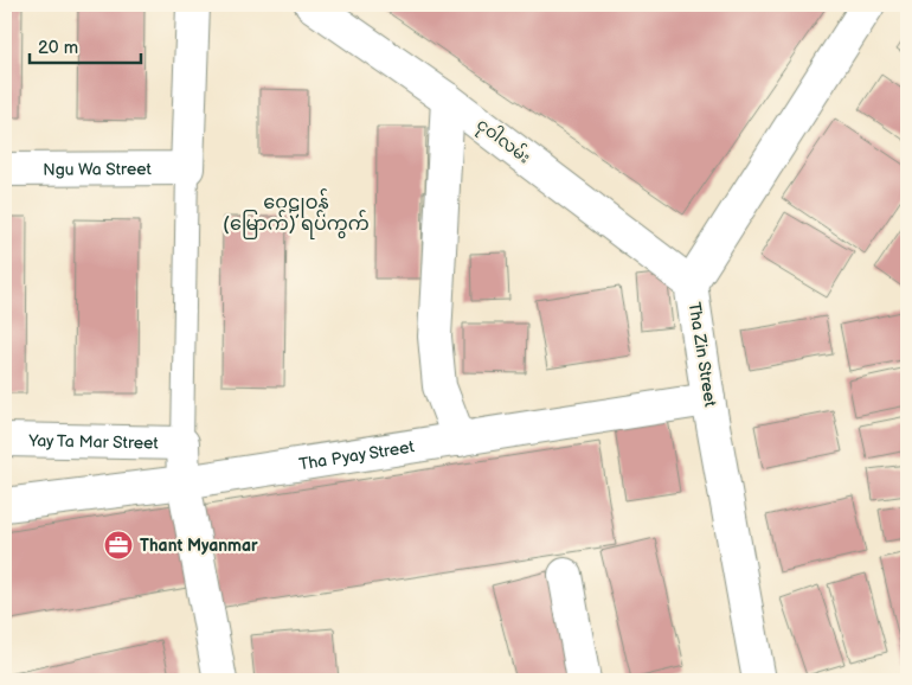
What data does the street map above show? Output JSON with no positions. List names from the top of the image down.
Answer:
{
  "streets": {
    "street": [
      "ငုဝါလမ်း",
      "Ngu Wa Street",
      "Tha Zin Street",
      "Yay Ta Mar Street",
      "Tha Pyay Street"
    ]
  },
  "crossings": [
    ["ငုဝါလမ်း", "Tha Zin Street"],
    ["Tha Zin Street", "Tha Pyay Street"]
  ],
  "districts": ["ဝေဠုဝန် (မြောက်) ရပ်ကွက်"],
  "places": {
    "office": ["Thant Myanmar"]
  },
  "scale_bar": "20 m"
}
